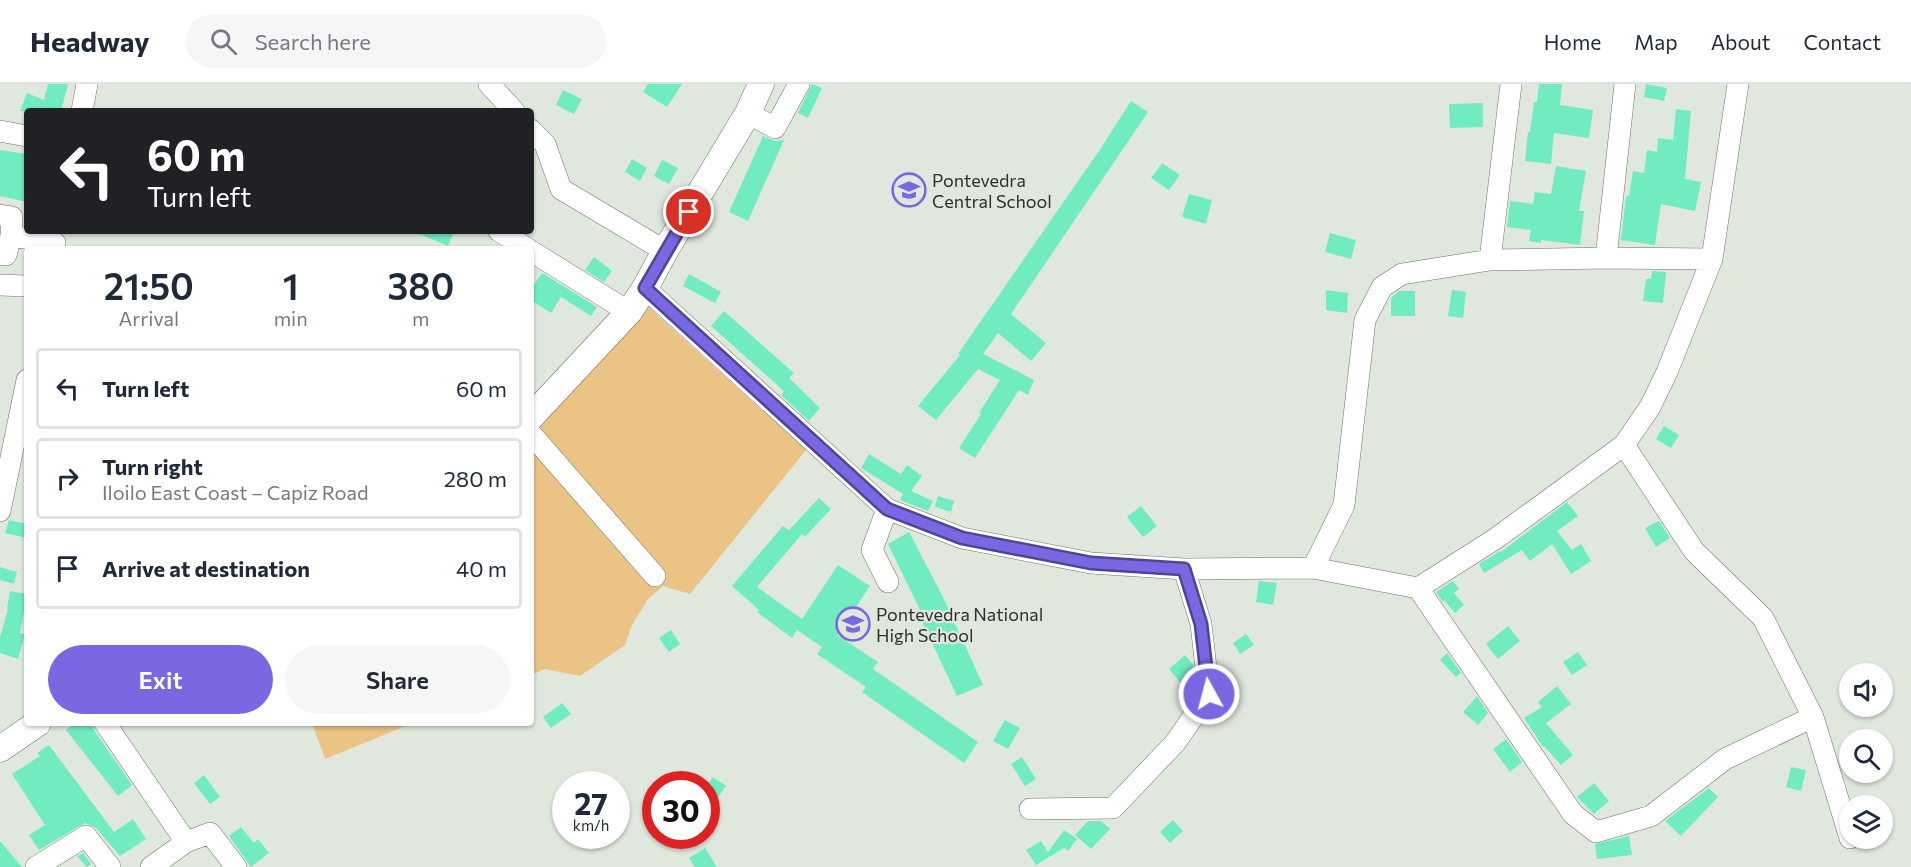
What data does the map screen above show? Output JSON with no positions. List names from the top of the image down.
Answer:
{
  "places": {
    "school or university": ["Pontevedra Central School", "Pontevedra National High School"]
  },
  "page": {
    "header": "Headway",
    "search": "Search here",
    "nav": [
      "Home",
      "Map",
      "About",
      "Contact"
    ],
    "turn": ["60 m", "Turn left"],
    "eta": [
      "21:50",
      "Arrival",
      "1",
      "min",
      "380",
      "m"
    ],
    "list": [
      {
        "name": "Turn left",
        "value": "60 m"
      },
      {
        "name": "Turn right",
        "note": "Iloilo East Coast – Capiz Road",
        "value": "280 m"
      },
      {
        "name": "Arrive at destination",
        "value": "40 m"
      }
    ],
    "buttons": ["Exit", "Share"],
    "speed": "27 km/h",
    "limit": "30"
  }
}
